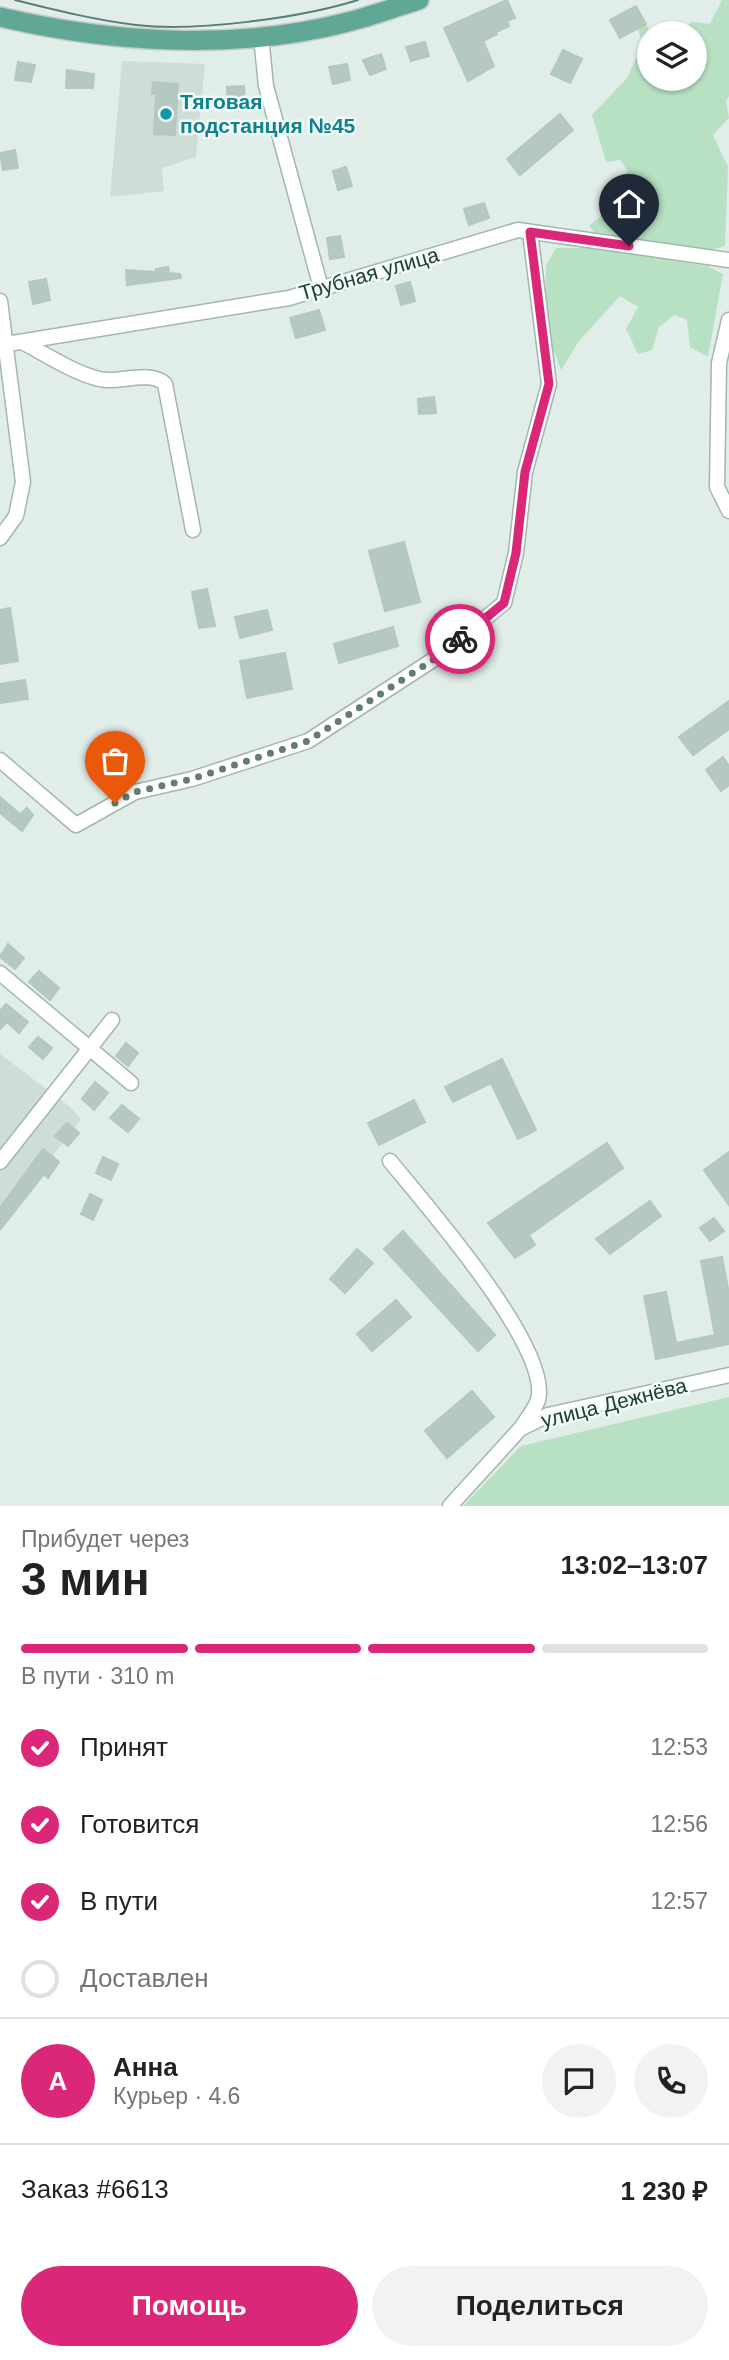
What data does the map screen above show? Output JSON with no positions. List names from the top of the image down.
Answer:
{
  "streets": {
    "street": ["Трубная улица", "улица Дежнёва"]
  },
  "places": ["Тяговая подстанция №45"],
  "page": {
    "heading": ["3 мин", "Прибудет через", "13:02–13:07"],
    "panel": [
      "Анна",
      "Курьер · 4.6",
      "Заказ #6613",
      "1 230 ₽"
    ],
    "bar": "В пути · 310 m",
    "list": [
      ["Принят", "12:53"],
      ["Готовится", "12:56"],
      ["В пути", "12:57"],
      "Доставлен"
    ],
    "round": "А",
    "buttons": ["Помощь", "Поделиться"]
  }
}
